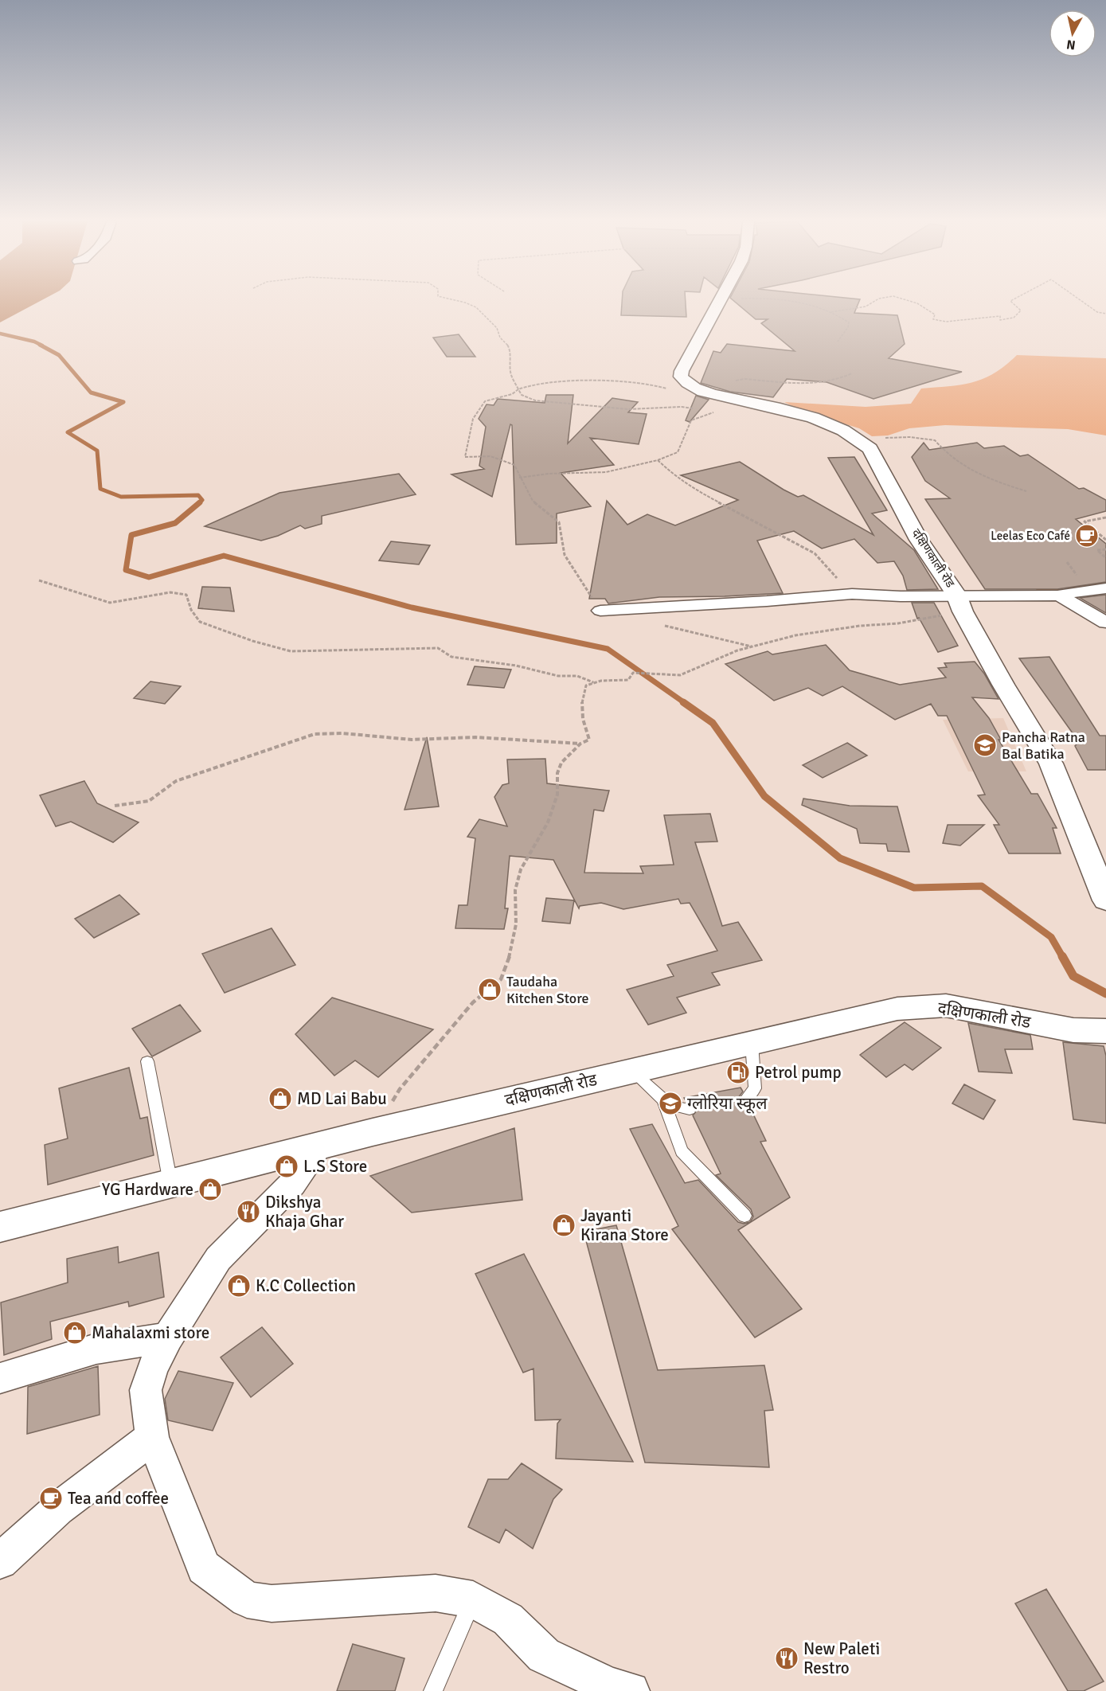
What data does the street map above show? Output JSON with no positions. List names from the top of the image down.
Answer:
{
  "streets": {
    "main road": ["दक्षिणकाली रोड"]
  },
  "places": {
    "cafe": ["Leelas Eco Café", "Tea and coffee"],
    "school or university": ["Pancha Ratna Bal Batika", "ग्लोरिया स्कूल"],
    "shop": [
      "Taudaha Kitchen Store",
      "MD Lai Babu",
      "L.S Store",
      "YG Hardware",
      "Jayanti Kirana Store",
      "K.C Collection",
      "Mahalaxmi store"
    ],
    "fuel station": ["Petrol pump"],
    "restaurant": ["Dikshya Khaja Ghar", "New Paleti Restro"]
  },
  "north": "bottom"
}
